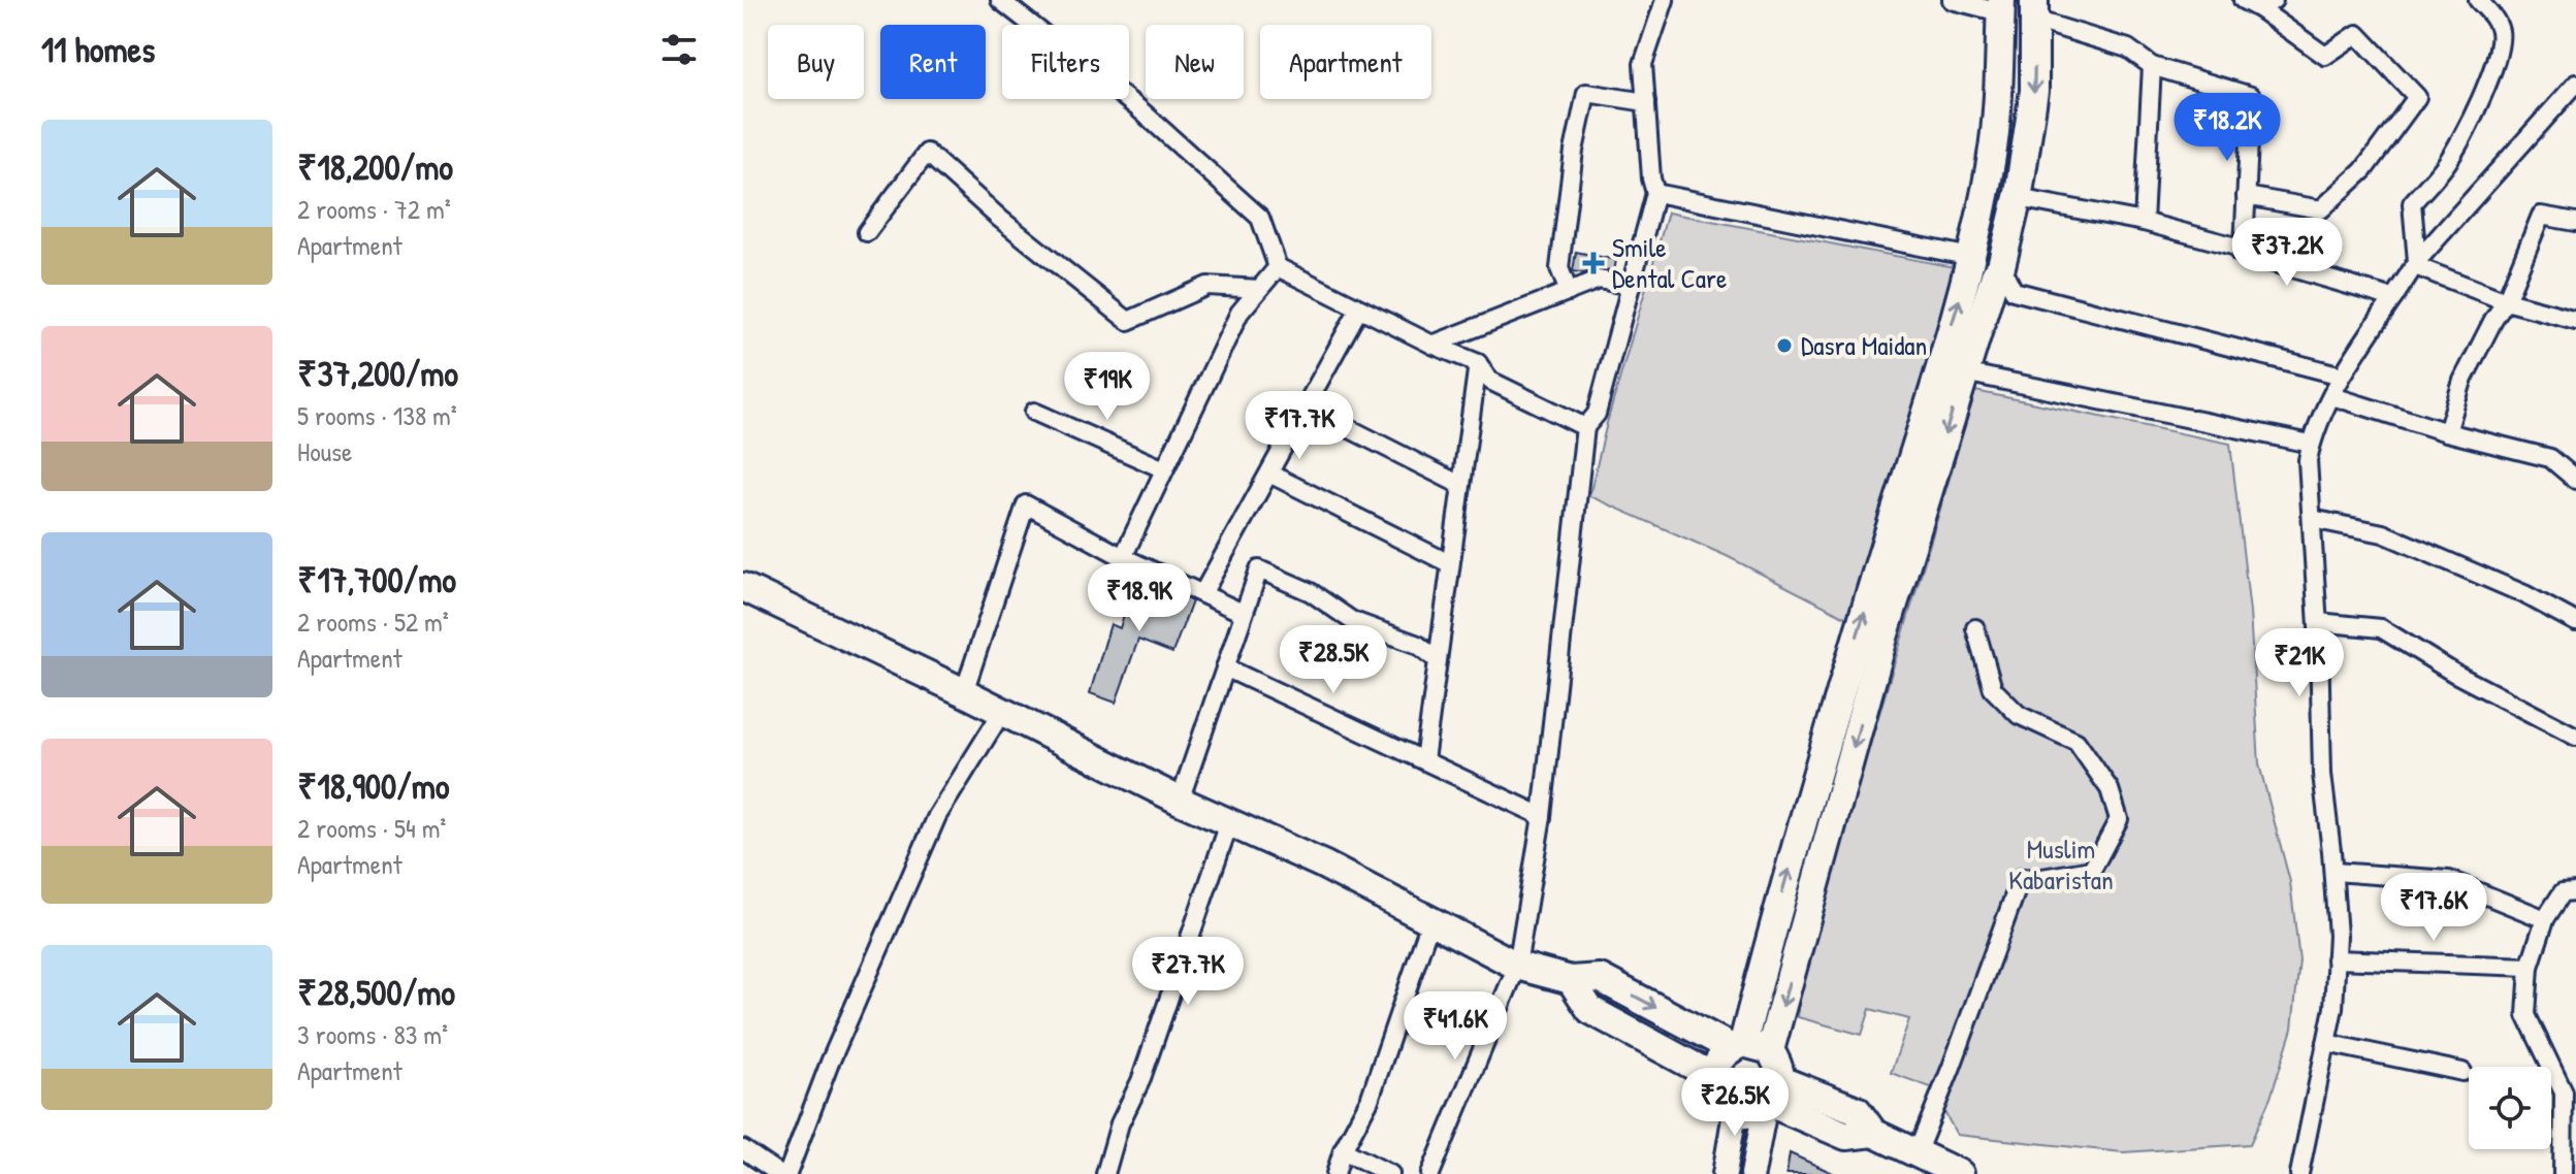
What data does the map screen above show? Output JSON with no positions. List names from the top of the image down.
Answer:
{
  "parks": ["Muslim Kabaristan"],
  "places": {
    "health": ["Smile Dental Care"],
    "other": ["Dasra Maidan"]
  },
  "page": {
    "heading": "11 homes",
    "chip": [
      "Buy",
      "Rent",
      "Filters",
      "New",
      "Apartment"
    ],
    "price": [
      "₹18.2K",
      "₹37.2K",
      "₹19K",
      "₹17.7K",
      "₹18.9K",
      "₹28.5K",
      "₹21K",
      "₹17.6K",
      "₹27.7K",
      "₹41.6K",
      "₹26.5K"
    ],
    "list": [
      {
        "name": "₹18,200/mo",
        "note": "2 rooms · 72 m² · Apartment"
      },
      {
        "name": "₹37,200/mo",
        "note": "5 rooms · 138 m² · House"
      },
      {
        "name": "₹17,700/mo",
        "note": "2 rooms · 52 m² · Apartment"
      },
      {
        "name": "₹18,900/mo",
        "note": "2 rooms · 54 m² · Apartment"
      },
      {
        "name": "₹28,500/mo",
        "note": "3 rooms · 83 m² · Apartment"
      }
    ]
  }
}
